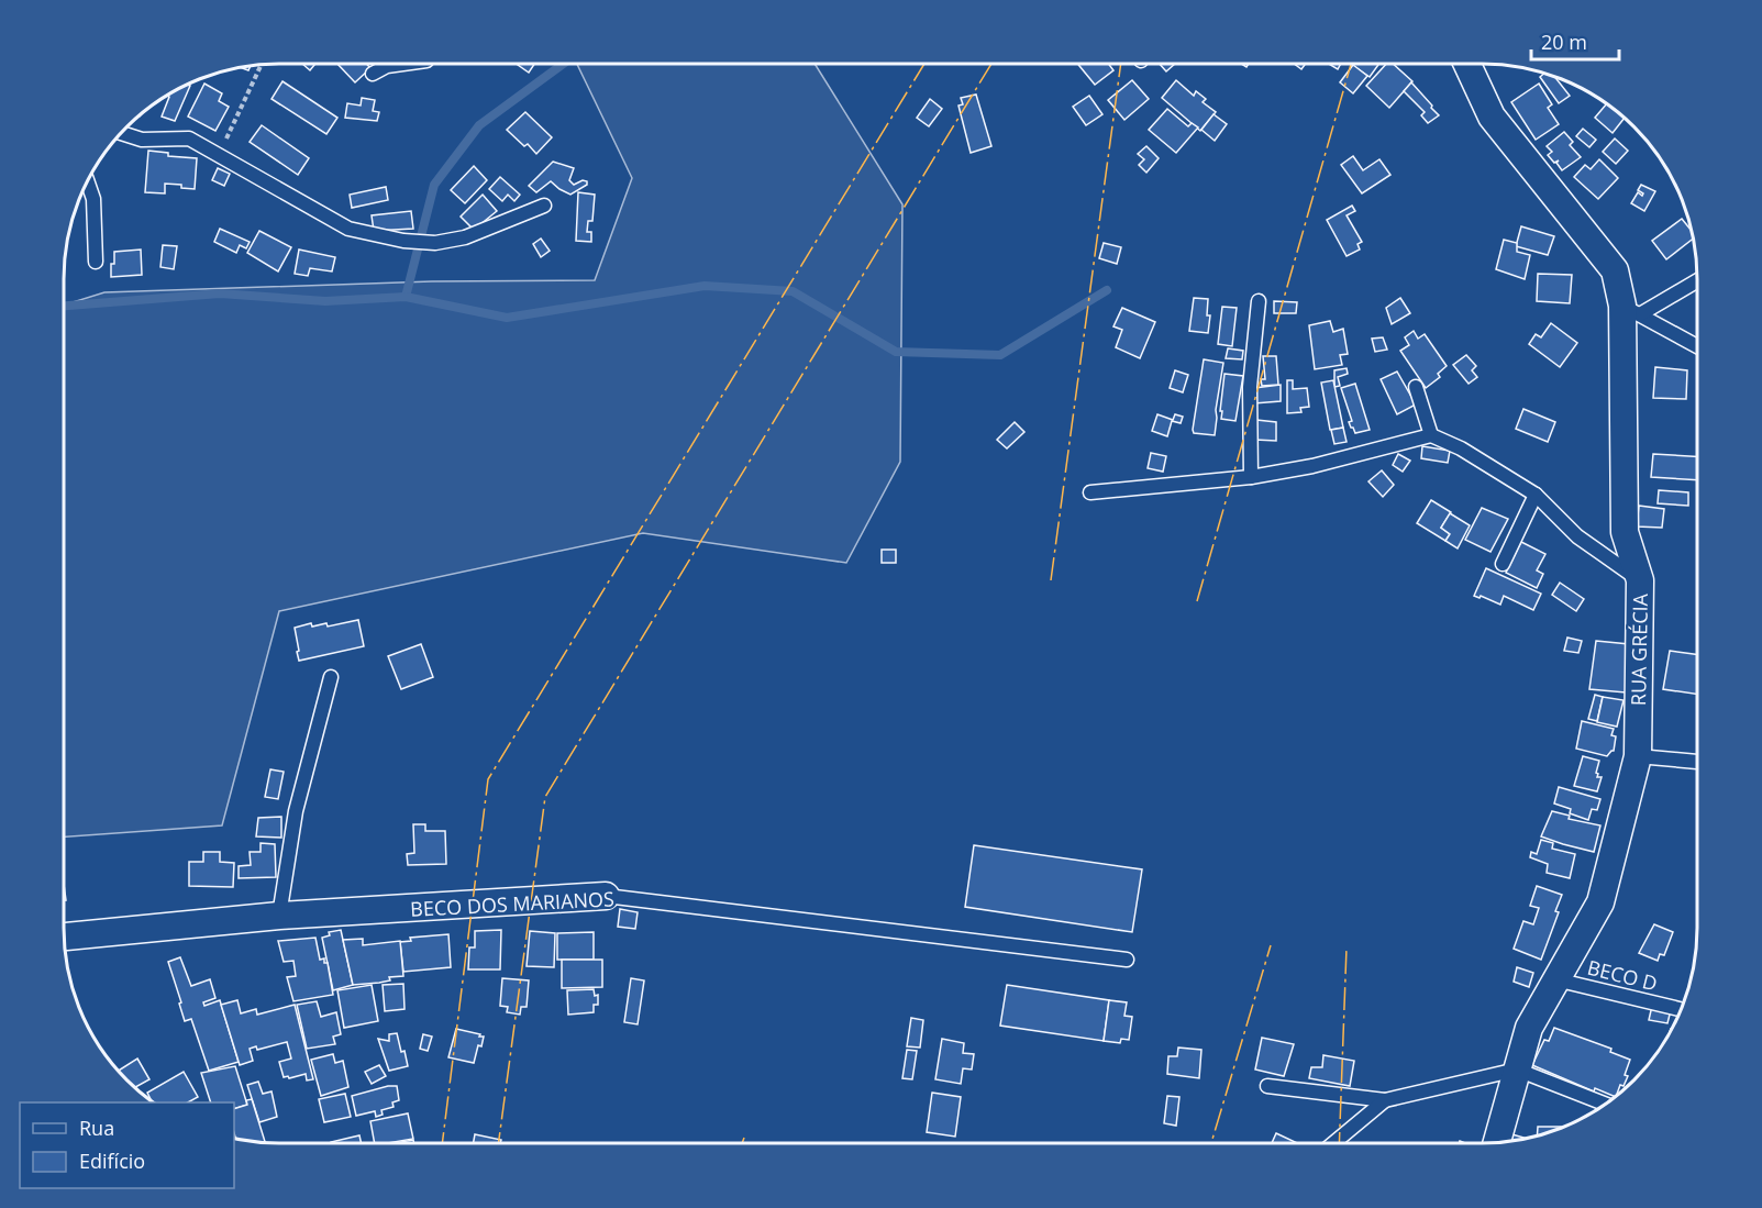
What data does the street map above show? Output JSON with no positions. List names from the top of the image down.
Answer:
{
  "streets": {
    "street": ["RUA GRÉCIA", "BECO DOS MARIANOS"],
    "lane": ["BECO D"]
  },
  "crossings": [
    ["RUA GRÉCIA", "BECO D"]
  ],
  "legend": ["Rua", "Edifício"],
  "scale_bar": "20 m"
}
